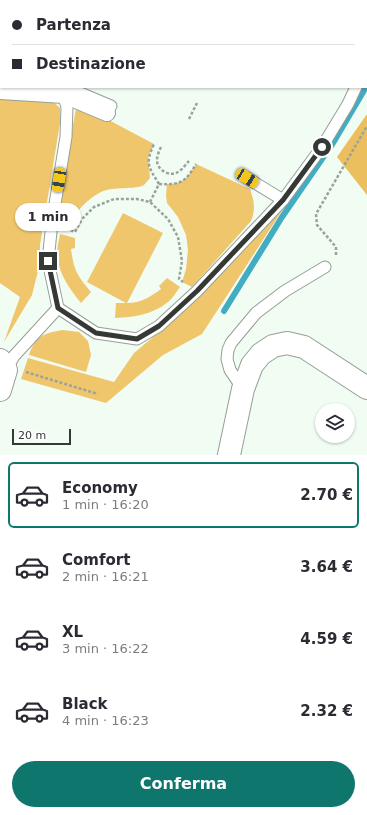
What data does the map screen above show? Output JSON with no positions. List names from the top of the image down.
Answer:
{
  "scale_bar": "20 m",
  "page": {
    "banner": ["Partenza", "Destinazione"],
    "bubble": "1 min",
    "scale": "20 m",
    "list": [
      {
        "name": "Economy",
        "note": "1 min · 16:20",
        "value": "2.70 €"
      },
      {
        "name": "Comfort",
        "note": "2 min · 16:21",
        "value": "3.64 €"
      },
      {
        "name": "XL",
        "note": "3 min · 16:22",
        "value": "4.59 €"
      },
      {
        "name": "Black",
        "note": "4 min · 16:23",
        "value": "2.32 €"
      }
    ],
    "buttons": "Conferma"
  }
}
